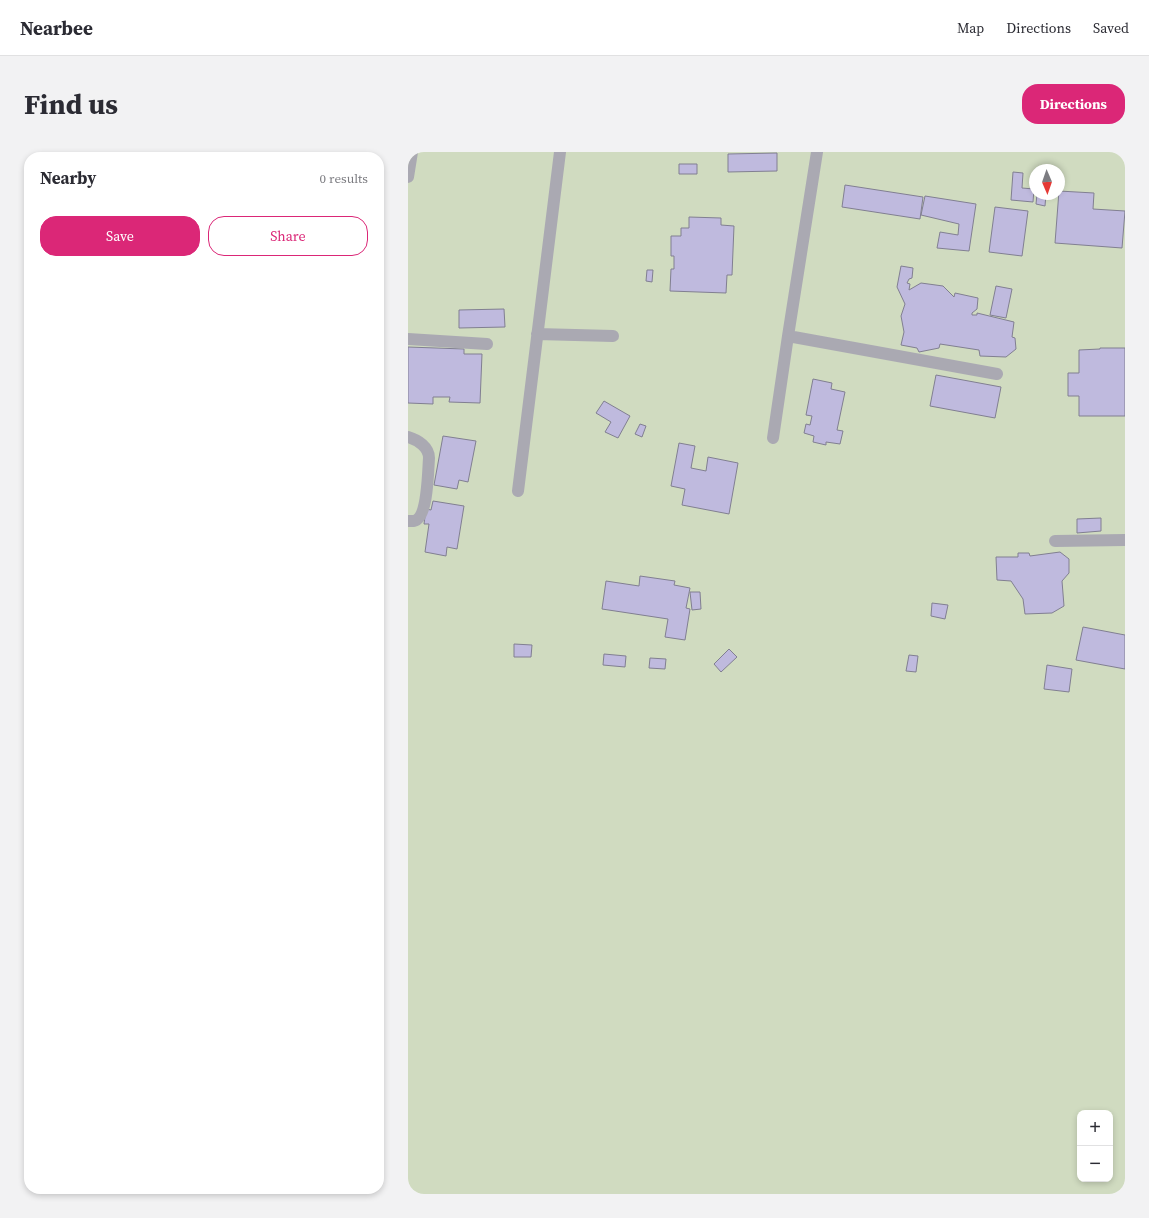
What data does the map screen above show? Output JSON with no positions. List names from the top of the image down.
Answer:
{
  "north": "bottom",
  "page": {
    "header": "Nearbee",
    "nav": ["Map", "Directions", "Saved"],
    "buttons": [
      "Directions",
      ["Save", "Share"]
    ],
    "title": "Find us",
    "heading": ["Nearby", "0 results"],
    "map_buttons": ["+", "−"]
  }
}
